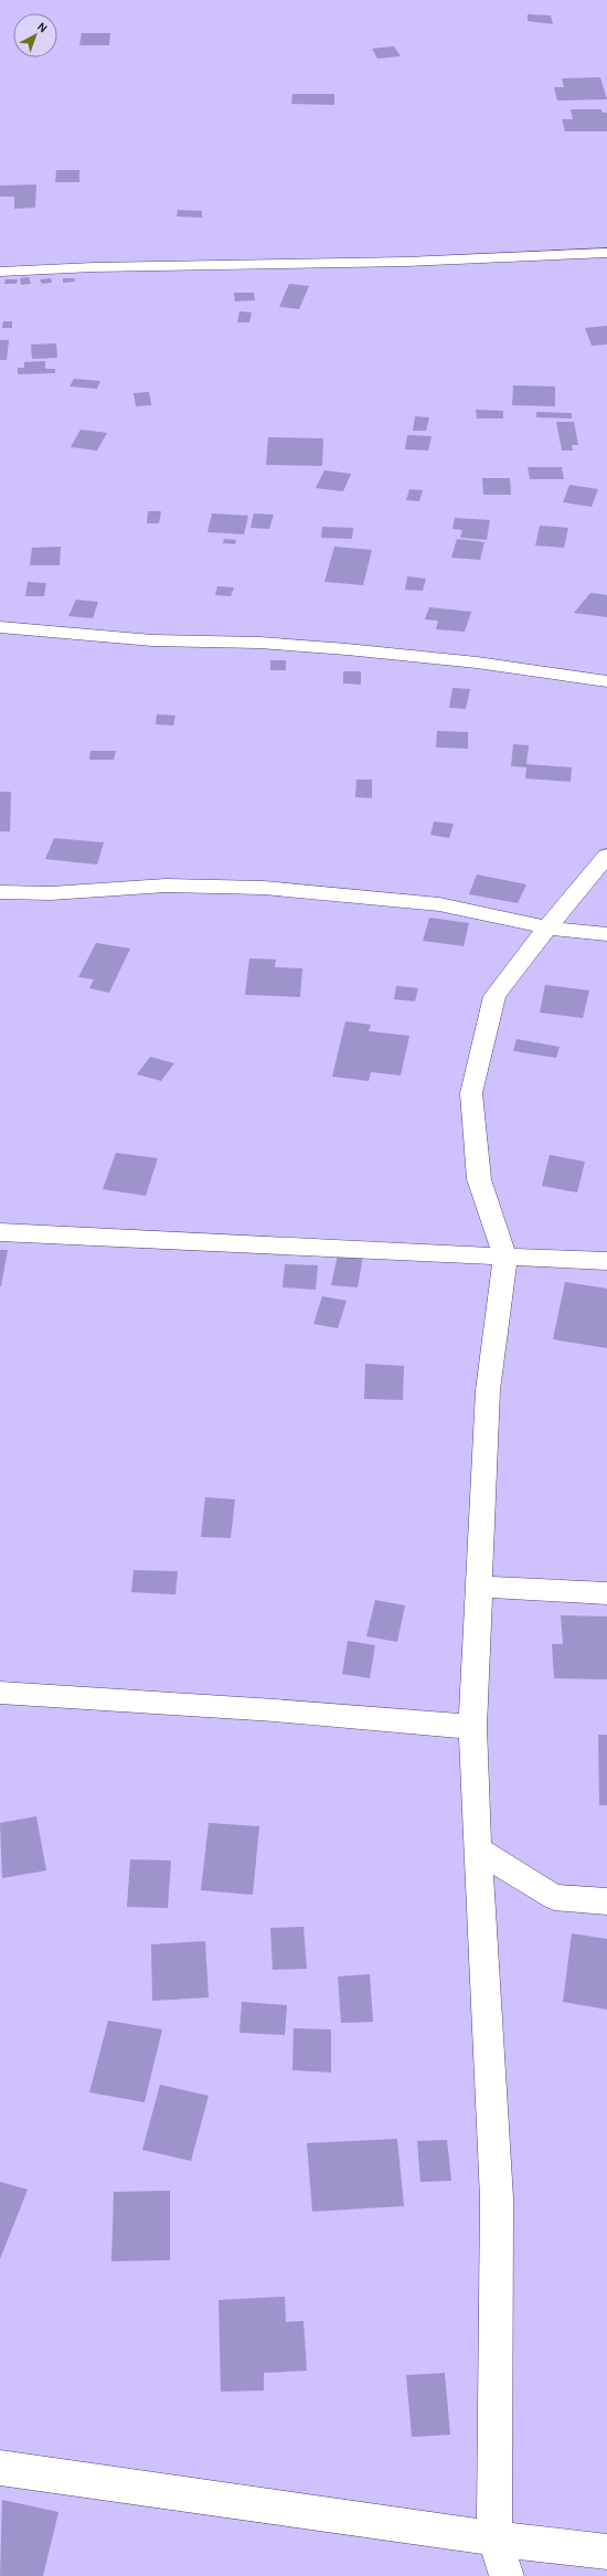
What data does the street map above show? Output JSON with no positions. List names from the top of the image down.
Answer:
{
  "north": "top right"
}
